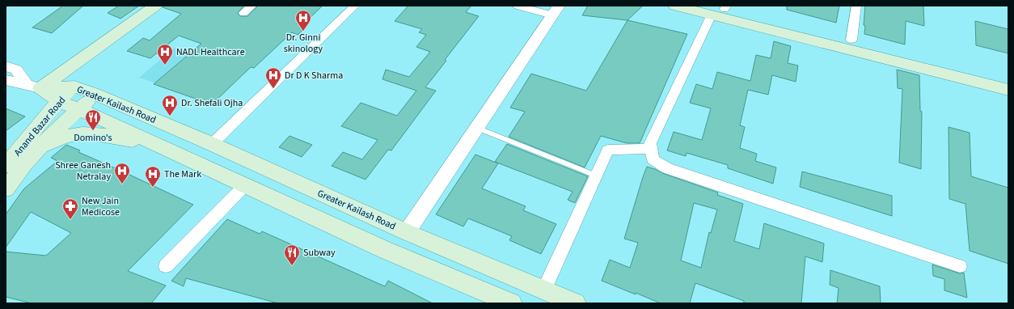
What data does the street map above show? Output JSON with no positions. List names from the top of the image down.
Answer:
{
  "streets": {
    "main road": ["Greater Kailash Road", "Anand Bazar Road"]
  },
  "crossings": [
    ["Greater Kailash Road", "Anand Bazar Road"]
  ],
  "places": {
    "hospital": [
      "Dr. Ginni skinology",
      "NADL Healthcare",
      "Dr D K Sharma",
      "Dr. Shefali Ojha",
      "Shree Ganesh Netralay",
      "The Mark"
    ],
    "restaurant": ["Domino's", "Subway"],
    "pharmacy": ["New Jain Medicose"]
  }
}
